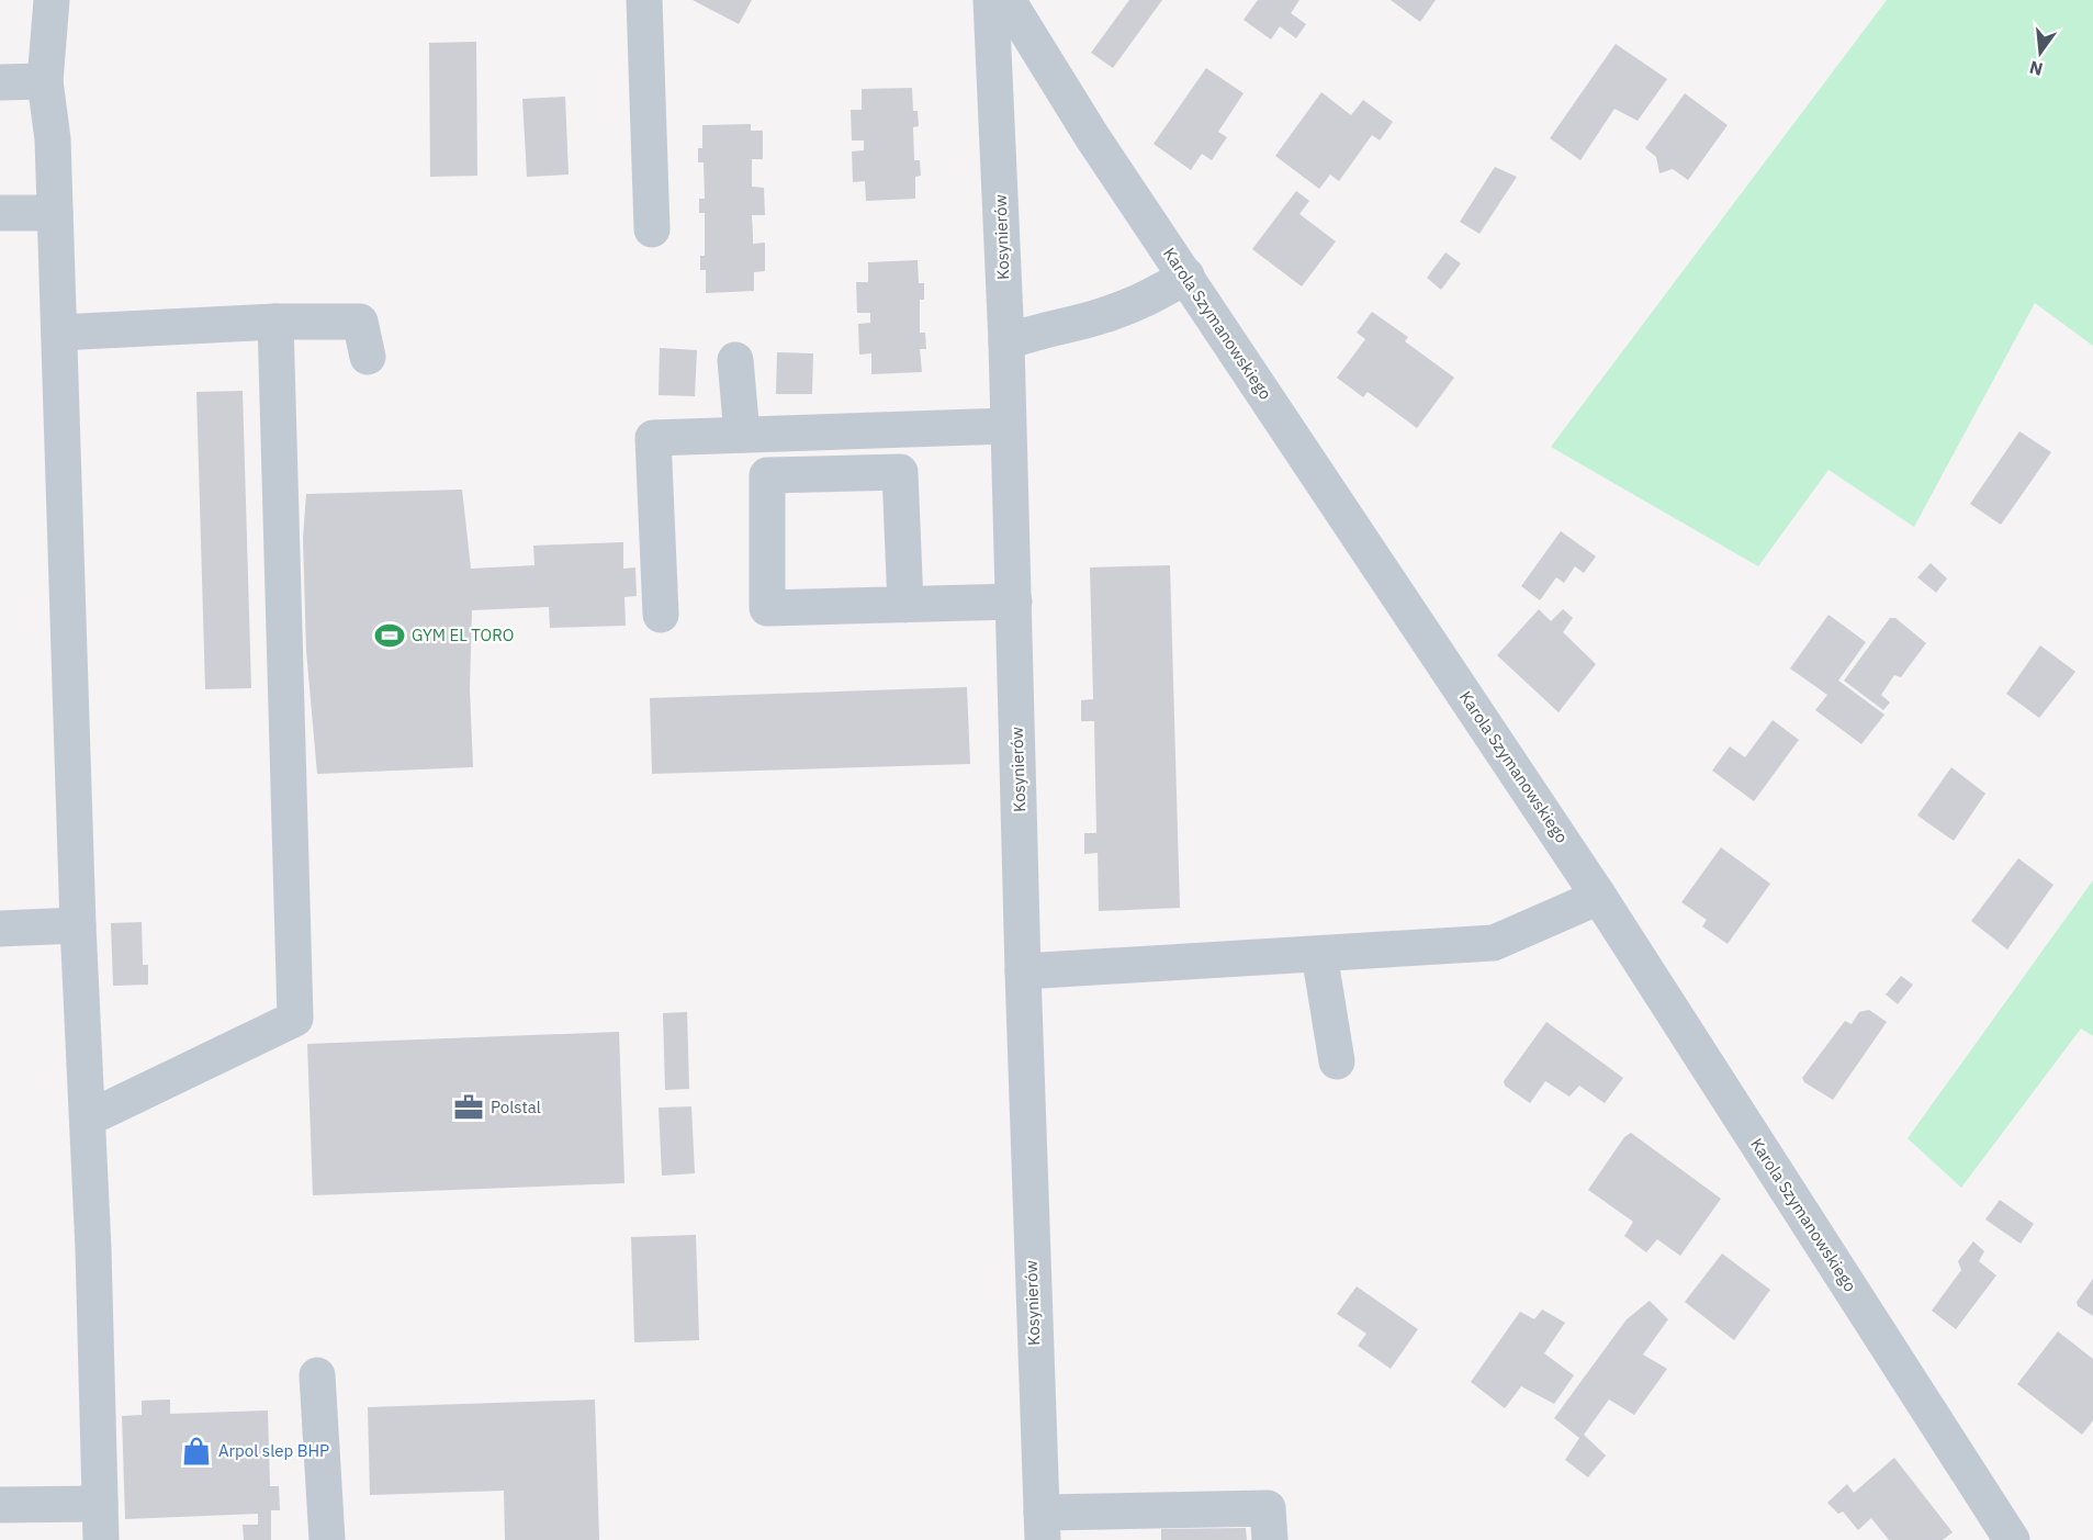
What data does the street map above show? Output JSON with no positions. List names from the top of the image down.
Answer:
{
  "streets": {
    "street": ["Kosynierów", "Karola Szymanowskiego"]
  },
  "places": {
    "sports": ["GYM EL TORO"],
    "office": ["Polstal"],
    "shop": ["Arpol slep BHP"]
  },
  "north": "bottom"
}
